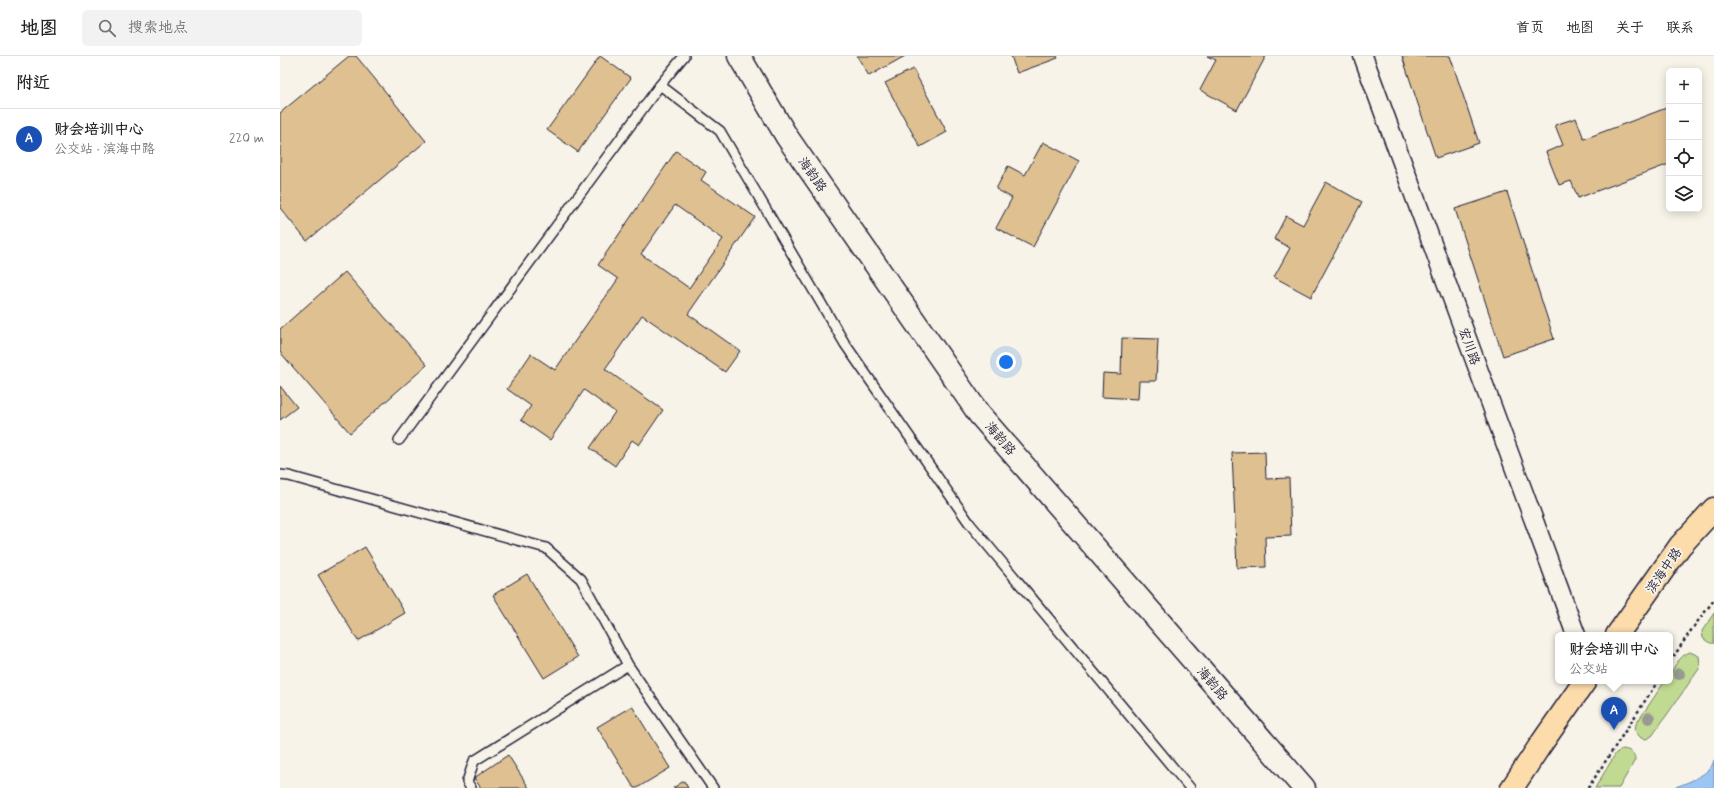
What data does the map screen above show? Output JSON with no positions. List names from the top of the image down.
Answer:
{
  "streets": {
    "main road": ["滨海中路"],
    "street": ["海韵路", "宏川路"]
  },
  "page": {
    "header": "地图",
    "search": "搜索地点",
    "nav": [
      "首页",
      "地图",
      "关于",
      "联系"
    ],
    "heading": "附近",
    "map_buttons": ["+", "−"],
    "list": [
      {
        "mark": "A",
        "name": "财会培训中心",
        "note": "公交站 · 滨海中路",
        "value": "220 m"
      }
    ],
    "popup": ["财会培训中心", "公交站"],
    "pins": "A"
  }
}
